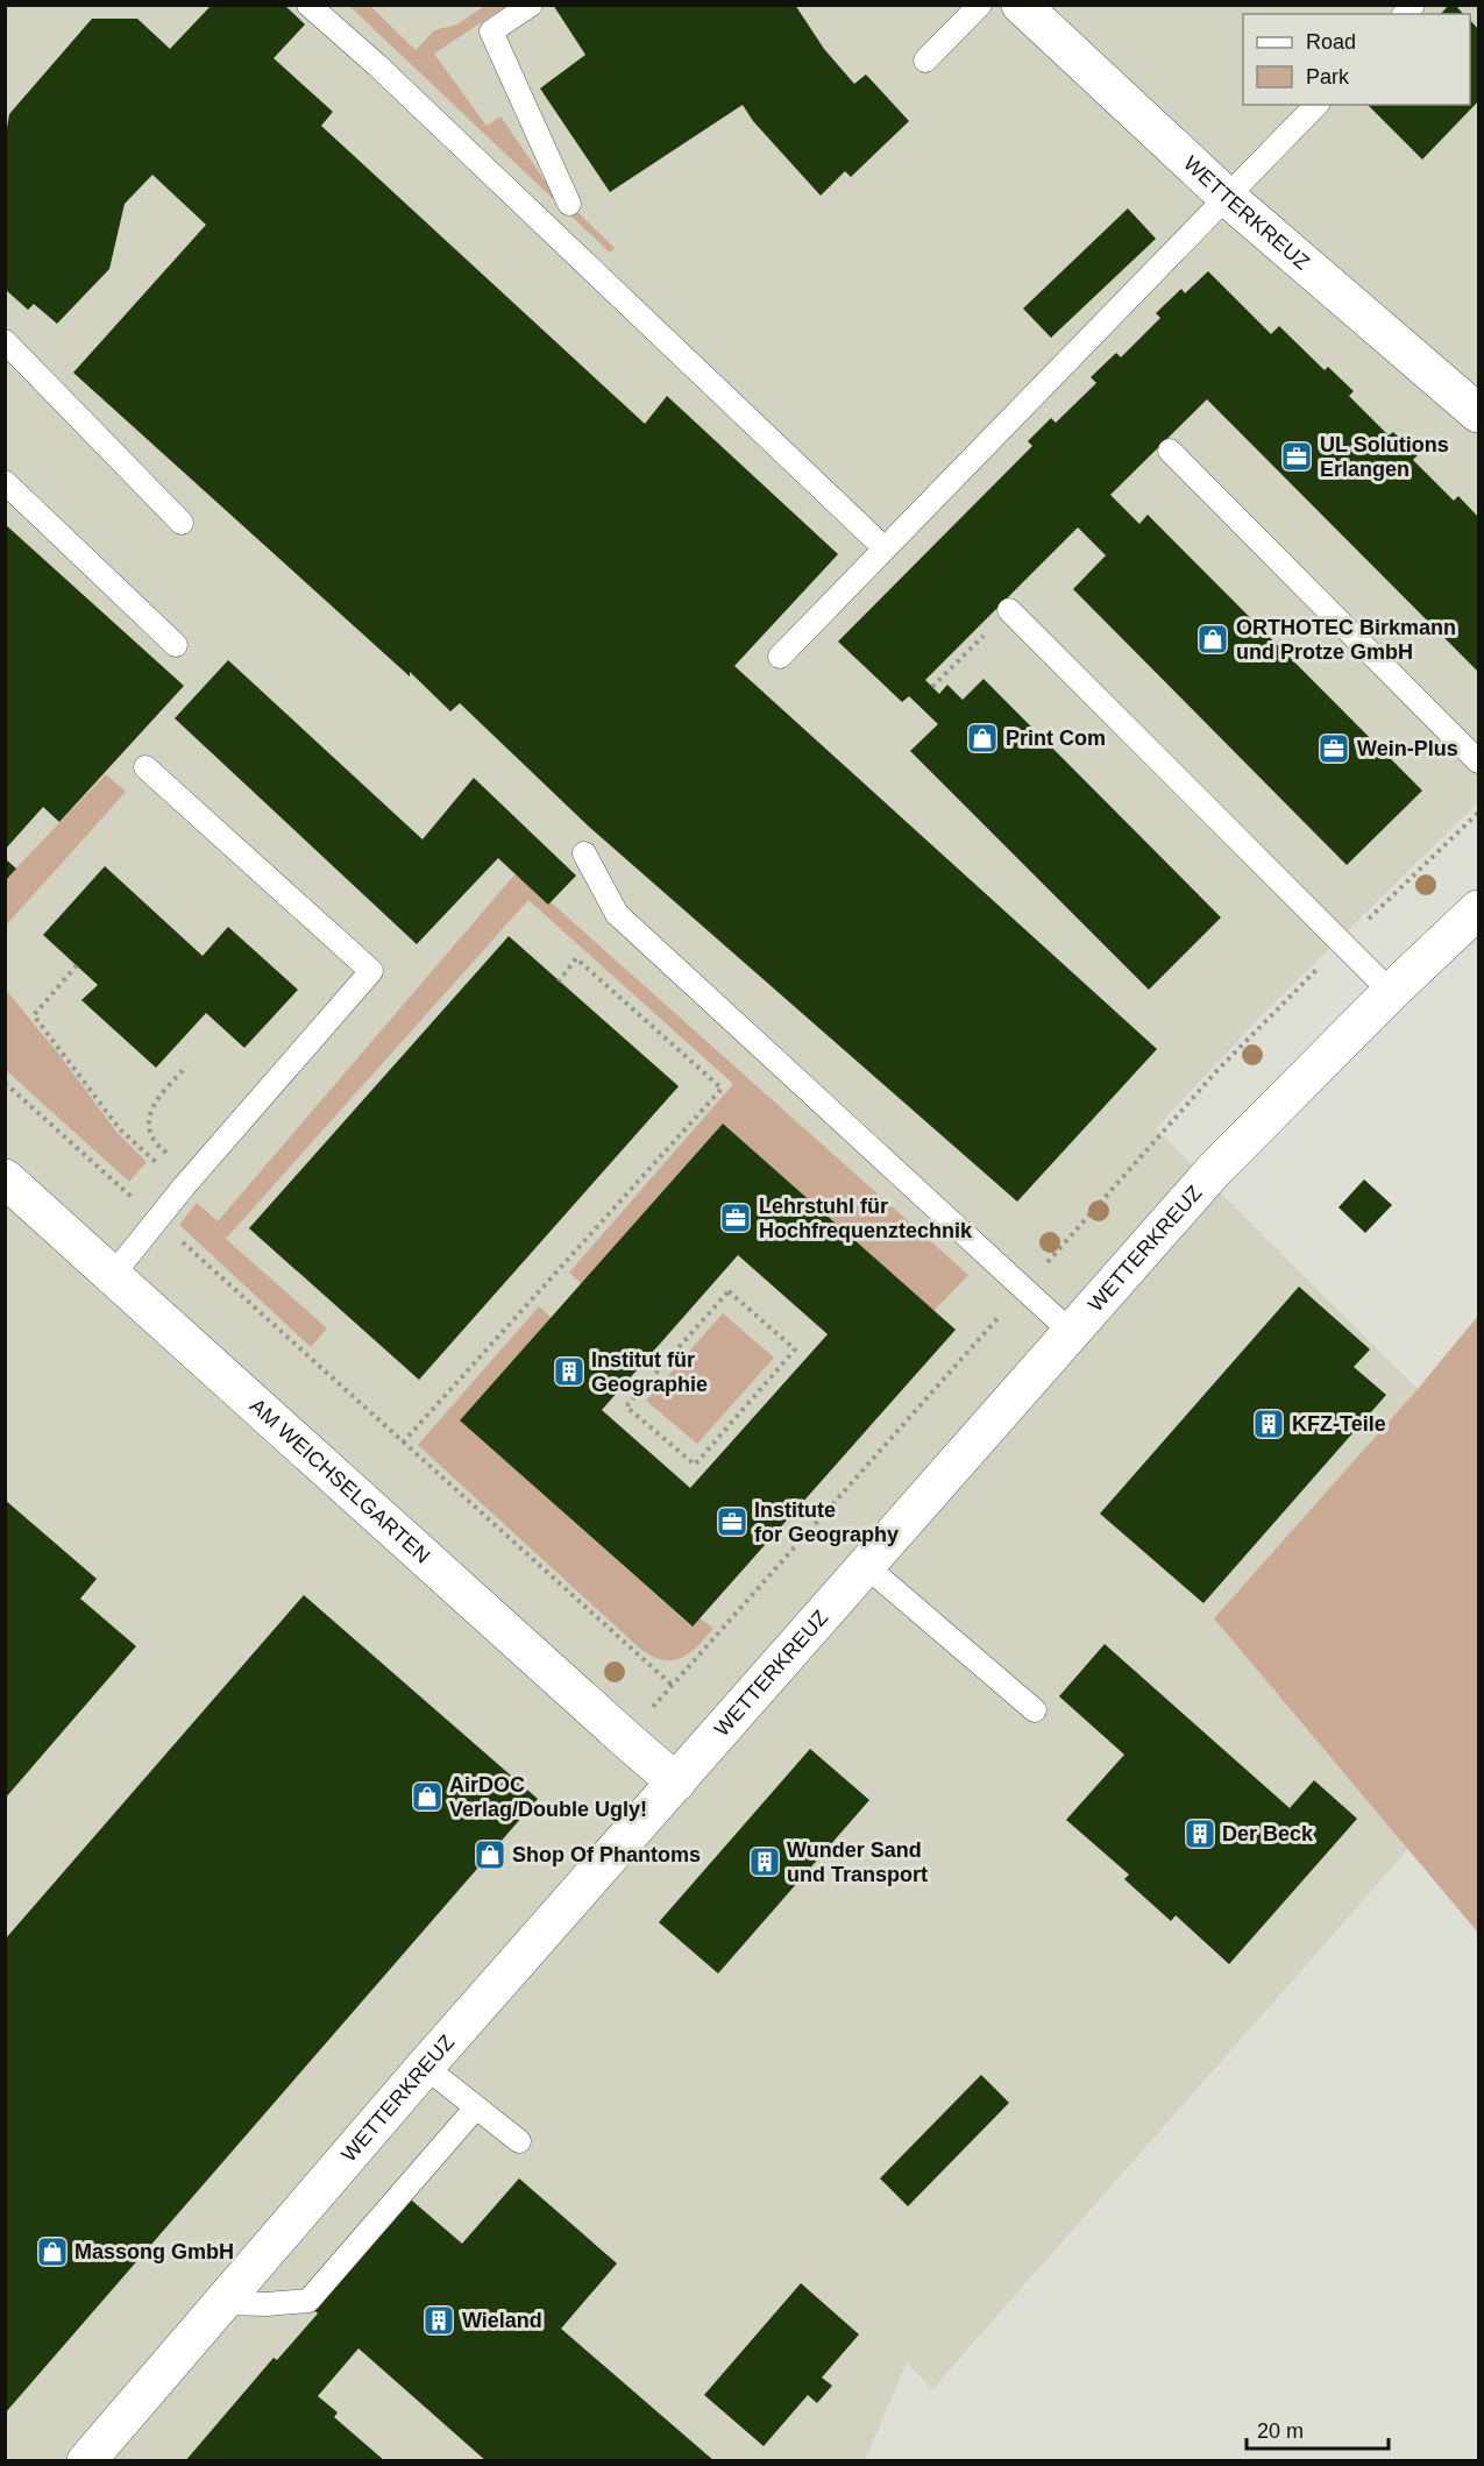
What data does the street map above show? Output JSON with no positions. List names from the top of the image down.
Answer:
{
  "streets": {
    "street": ["WETTERKREUZ", "AM WEICHSELGARTEN"]
  },
  "crossings": [
    ["WETTERKREUZ", "AM WEICHSELGARTEN"]
  ],
  "places": {
    "office": [
      "UL Solutions Erlangen",
      "Wein-Plus",
      "Lehrstuhl für Hochfrequenztechnik",
      "Institute for Geography"
    ],
    "shop": [
      "ORTHOTEC Birkmann und Protze GmbH",
      "Print Com",
      "AirDOC Verlag/Double Ugly!",
      "Shop Of Phantoms",
      "Massong GmbH"
    ],
    "building": [
      "Institut für Geographie",
      "KFZ-Teile",
      "Der Beck",
      "Wunder Sand und Transport",
      "Wieland"
    ]
  },
  "legend": ["Road", "Park"],
  "scale_bar": "20 m"
}
